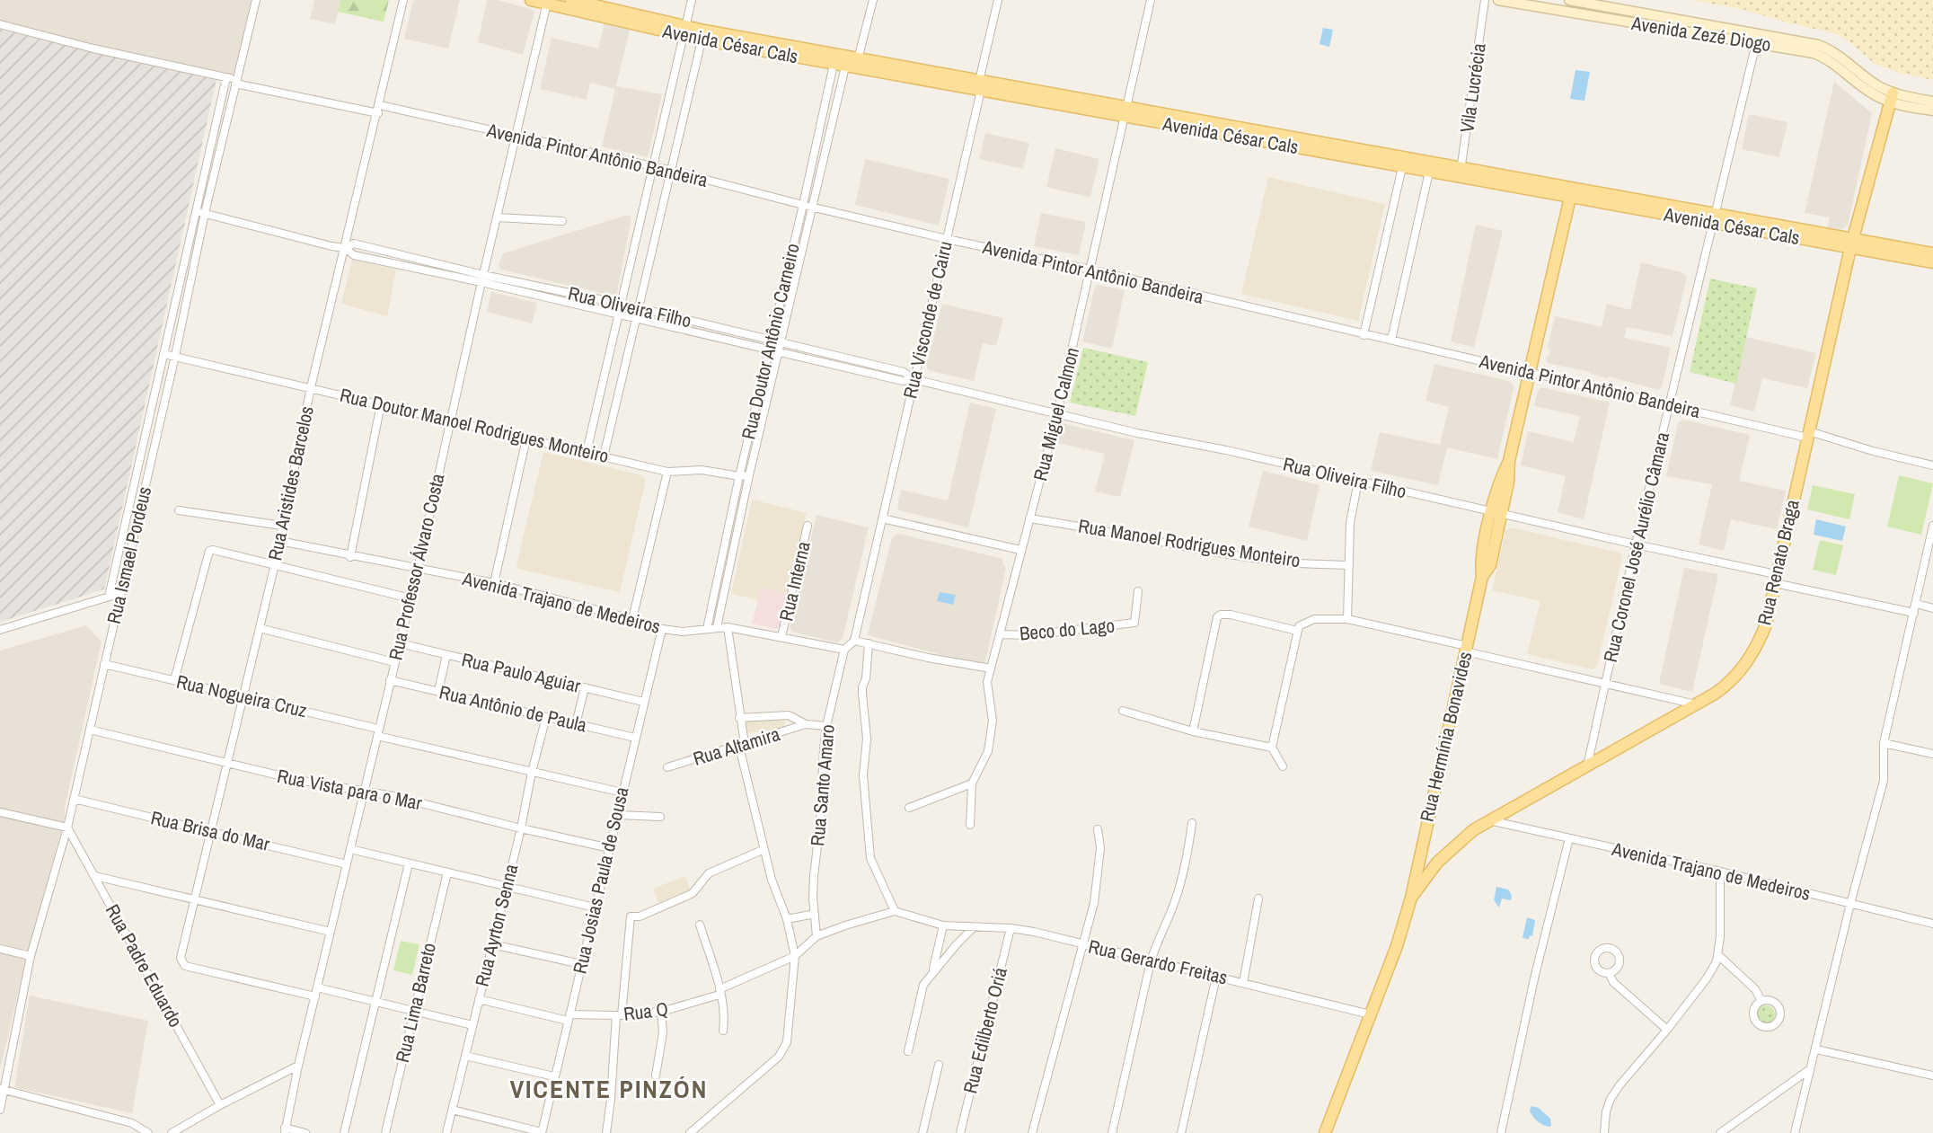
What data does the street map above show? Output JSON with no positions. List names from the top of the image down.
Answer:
{
  "streets": {
    "main road": [
      "Avenida Zezé Diogo",
      "Avenida César Cals",
      "Rua Renato Braga",
      "Rua Hermínia Bonavides"
    ],
    "street": [
      "Vila Lucrécia",
      "Avenida Pintor Antônio Bandeira",
      "Rua Oliveira Filho",
      "Rua Visconde de Cairu",
      "Rua Doutor Antônio Carneiro",
      "Rua Miguel Calmon",
      "Rua Doutor Manoel Rodrigues Monteiro",
      "Rua Aristides Barcelos",
      "Rua Manoel Rodrigues Monteiro",
      "Rua Coronel José Aurélio Câmara",
      "Rua Ismael Pordeus",
      "Rua Professor Álvaro Costa",
      "Rua Interna",
      "Avenida Trajano de Medeiros",
      "Beco do Lago",
      "Rua Paulo Aguiar",
      "Rua Nogueira Cruz",
      "Rua Antônio de Paula",
      "Rua Altamira",
      "Rua Santo Amaro",
      "Rua Vista para o Mar",
      "Rua Brisa do Mar",
      "Rua Josias Paula de Sousa",
      "Rua Ayrton Senna",
      "Rua Gerardo Freitas",
      "Rua Padre Eduardo",
      "Rua Lima Barreto",
      "Rua Q",
      "Rua Edilberto Oriá"
    ]
  },
  "crossings": [
    ["Avenida Zezé Diogo", "Rua Coronel José Aurélio Câmara"],
    ["Avenida Zezé Diogo", "Rua Renato Braga"],
    ["Avenida César Cals", "Vila Lucrécia"],
    ["Avenida César Cals", "Rua Visconde de Cairu"],
    ["Avenida César Cals", "Rua Doutor Antônio Carneiro"],
    ["Avenida César Cals", "Rua Miguel Calmon"],
    ["Avenida César Cals", "Rua Coronel José Aurélio Câmara"],
    ["Avenida César Cals", "Rua Renato Braga"],
    ["Avenida César Cals", "Rua Professor Álvaro Costa"],
    ["Avenida César Cals", "Rua Hermínia Bonavides"],
    ["Avenida Pintor Antônio Bandeira", "Rua Visconde de Cairu"],
    ["Avenida Pintor Antônio Bandeira", "Rua Doutor Antônio Carneiro"],
    ["Avenida Pintor Antônio Bandeira", "Rua Miguel Calmon"],
    ["Avenida Pintor Antônio Bandeira", "Rua Aristides Barcelos"],
    ["Avenida Pintor Antônio Bandeira", "Rua Coronel José Aurélio Câmara"],
    ["Avenida Pintor Antônio Bandeira", "Rua Ismael Pordeus"],
    ["Avenida Pintor Antônio Bandeira", "Rua Renato Braga"],
    ["Avenida Pintor Antônio Bandeira", "Rua Professor Álvaro Costa"],
    ["Avenida Pintor Antônio Bandeira", "Rua Hermínia Bonavides"],
    ["Rua Oliveira Filho", "Rua Visconde de Cairu"],
    ["Rua Oliveira Filho", "Rua Doutor Antônio Carneiro"],
    ["Rua Oliveira Filho", "Rua Miguel Calmon"],
    ["Rua Oliveira Filho", "Rua Aristides Barcelos"],
    ["Rua Oliveira Filho", "Rua Coronel José Aurélio Câmara"],
    ["Rua Oliveira Filho", "Rua Ismael Pordeus"],
    ["Rua Oliveira Filho", "Rua Renato Braga"],
    ["Rua Oliveira Filho", "Rua Professor Álvaro Costa"],
    ["Rua Oliveira Filho", "Rua Hermínia Bonavides"],
    ["Rua Doutor Antônio Carneiro", "Rua Doutor Manoel Rodrigues Monteiro"],
    ["Rua Doutor Antônio Carneiro", "Avenida Trajano de Medeiros"],
    ["Rua Miguel Calmon", "Rua Manoel Rodrigues Monteiro"],
    ["Rua Miguel Calmon", "Beco do Lago"],
    ["Rua Doutor Manoel Rodrigues Monteiro", "Rua Aristides Barcelos"],
    ["Rua Doutor Manoel Rodrigues Monteiro", "Rua Ismael Pordeus"],
    ["Rua Doutor Manoel Rodrigues Monteiro", "Rua Professor Álvaro Costa"],
    ["Rua Aristides Barcelos", "Rua Professor Álvaro Costa"],
    ["Rua Aristides Barcelos", "Avenida Trajano de Medeiros"],
    ["Rua Aristides Barcelos", "Rua Nogueira Cruz"],
    ["Rua Aristides Barcelos", "Rua Vista para o Mar"],
    ["Rua Aristides Barcelos", "Rua Brisa do Mar"],
    ["Rua Coronel José Aurélio Câmara", "Rua Renato Braga"],
    ["Rua Ismael Pordeus", "Rua Nogueira Cruz"],
    ["Rua Ismael Pordeus", "Rua Vista para o Mar"],
    ["Rua Ismael Pordeus", "Rua Brisa do Mar"],
    ["Rua Ismael Pordeus", "Rua Padre Eduardo"],
    ["Rua Renato Braga", "Avenida Trajano de Medeiros"],
    ["Rua Renato Braga", "Rua Hermínia Bonavides"],
    ["Rua Professor Álvaro Costa", "Avenida Trajano de Medeiros"],
    ["Rua Professor Álvaro Costa", "Rua Paulo Aguiar"],
    ["Rua Professor Álvaro Costa", "Rua Nogueira Cruz"],
    ["Rua Professor Álvaro Costa", "Rua Antônio de Paula"],
    ["Rua Professor Álvaro Costa", "Rua Vista para o Mar"],
    ["Rua Professor Álvaro Costa", "Rua Brisa do Mar"],
    ["Rua Interna", "Avenida Trajano de Medeiros"],
    ["Avenida Trajano de Medeiros", "Rua Santo Amaro"],
    ["Avenida Trajano de Medeiros", "Rua Josias Paula de Sousa"],
    ["Rua Paulo Aguiar", "Rua Josias Paula de Sousa"],
    ["Rua Nogueira Cruz", "Rua Josias Paula de Sousa"],
    ["Rua Nogueira Cruz", "Rua Ayrton Senna"],
    ["Rua Antônio de Paula", "Rua Josias Paula de Sousa"],
    ["Rua Antônio de Paula", "Rua Ayrton Senna"],
    ["Rua Hermínia Bonavides", "Rua Gerardo Freitas"],
    ["Rua Santo Amaro", "Rua Q"],
    ["Rua Vista para o Mar", "Rua Josias Paula de Sousa"],
    ["Rua Vista para o Mar", "Rua Ayrton Senna"],
    ["Rua Josias Paula de Sousa", "Rua Q"],
    ["Rua Ayrton Senna", "Rua Q"],
    ["Rua Gerardo Freitas", "Rua Edilberto Oriá"]
  ],
  "districts": ["VICENTE PINZÓN"]
}
